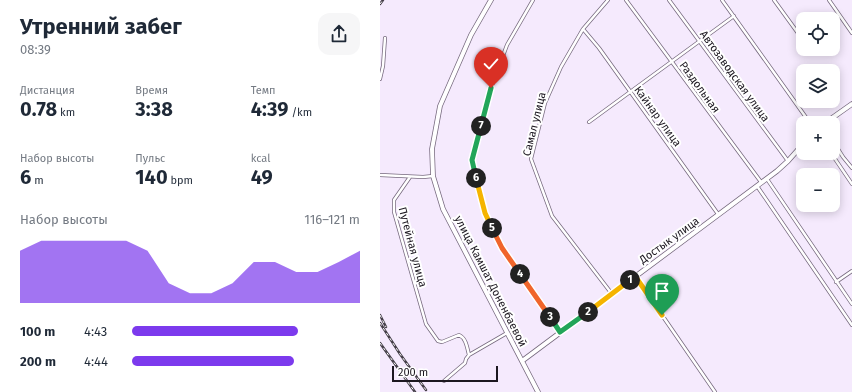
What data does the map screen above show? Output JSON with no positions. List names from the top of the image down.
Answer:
{
  "streets": {
    "street": [
      "Автозаводская улица",
      "Раздольная",
      "Кайнар улица",
      "Самал улица",
      "Достык улица",
      "Путейная улица",
      "улица Камшат Доненбаевой"
    ]
  },
  "crossings": [
    ["Автозаводская улица", "Достык улица"],
    ["Раздольная", "Достык улица"],
    ["Кайнар улица", "Самал улица"],
    ["Кайнар улица", "Достык улица"],
    ["Самал улица", "Достык улица"],
    ["Достык улица", "улица Камшат Доненбаевой"]
  ],
  "scale_bar": "200 m",
  "page": {
    "heading": ["Утренний забег", "08:39"],
    "map_buttons": ["+", "−"],
    "stats": [
      ["Дистанция", "0.78 km"],
      ["Время", "3:38"],
      ["Темп", "4:39 /km"],
      ["Набор высоты", "6 m"],
      ["Пульс", "140 bpm"],
      ["kcal", "49"]
    ],
    "pins": [
      "7",
      "6",
      "5",
      "4",
      "1",
      "2",
      "3"
    ],
    "chart": ["Набор высоты", "116–121 m"],
    "list": [
      {
        "name": "100 m",
        "note": "4:43"
      },
      {
        "name": "200 m",
        "note": "4:44"
      }
    ],
    "scale": "200 m"
  }
}
